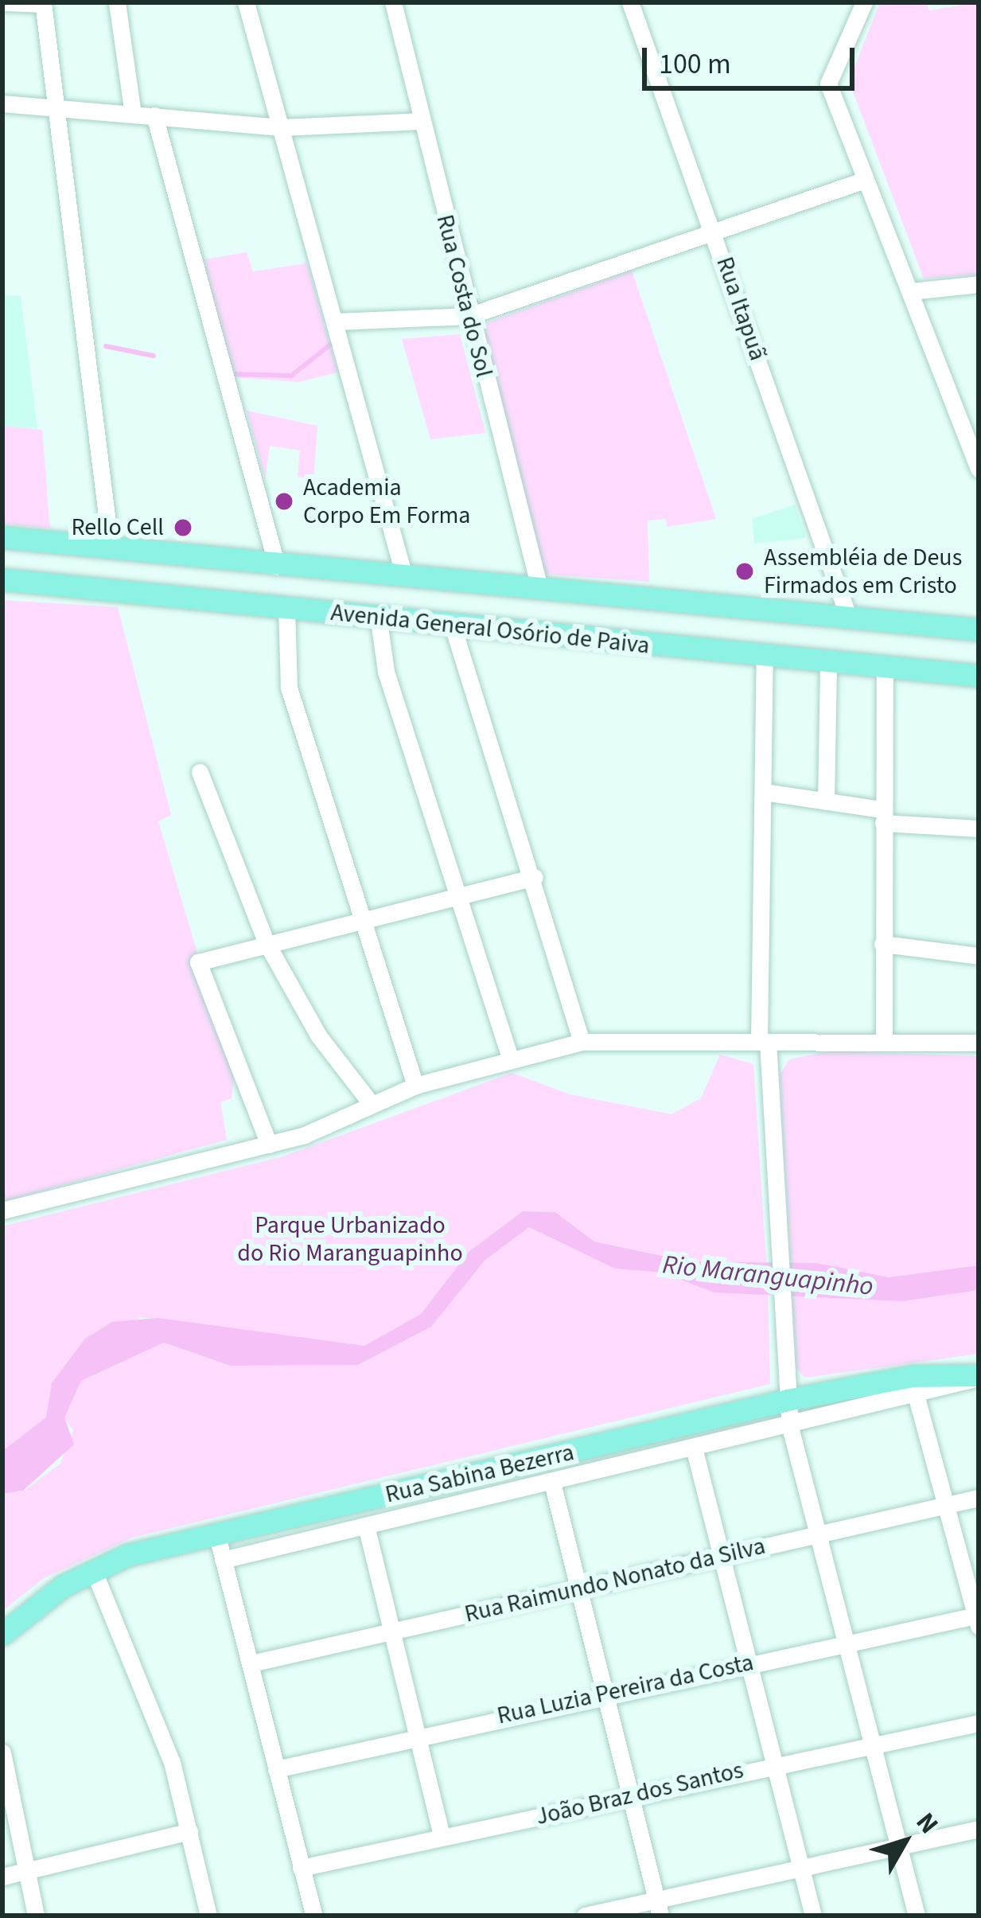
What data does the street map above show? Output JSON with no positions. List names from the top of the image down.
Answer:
{
  "streets": {
    "main road": ["Avenida General Osório de Paiva", "Rua Sabina Bezerra"],
    "street": [
      "Rua Costa do Sol",
      "Rua Itapuã",
      "Rua Raimundo Nonato da Silva",
      "Rua Luzia Pereira da Costa",
      "João Braz dos Santos"
    ]
  },
  "crossings": [
    ["Rua Costa do Sol", "Avenida General Osório de Paiva"],
    ["Rua Itapuã", "Avenida General Osório de Paiva"]
  ],
  "water": ["Rio Maranguapinho"],
  "parks": ["Parque Urbanizado do Rio Maranguapinho"],
  "places": ["Academia Corpo Em Forma", "Rello Cell", "Assembléia de Deus Firmados em Cristo"],
  "scale_bar": "100 m",
  "north": "top right"
}
